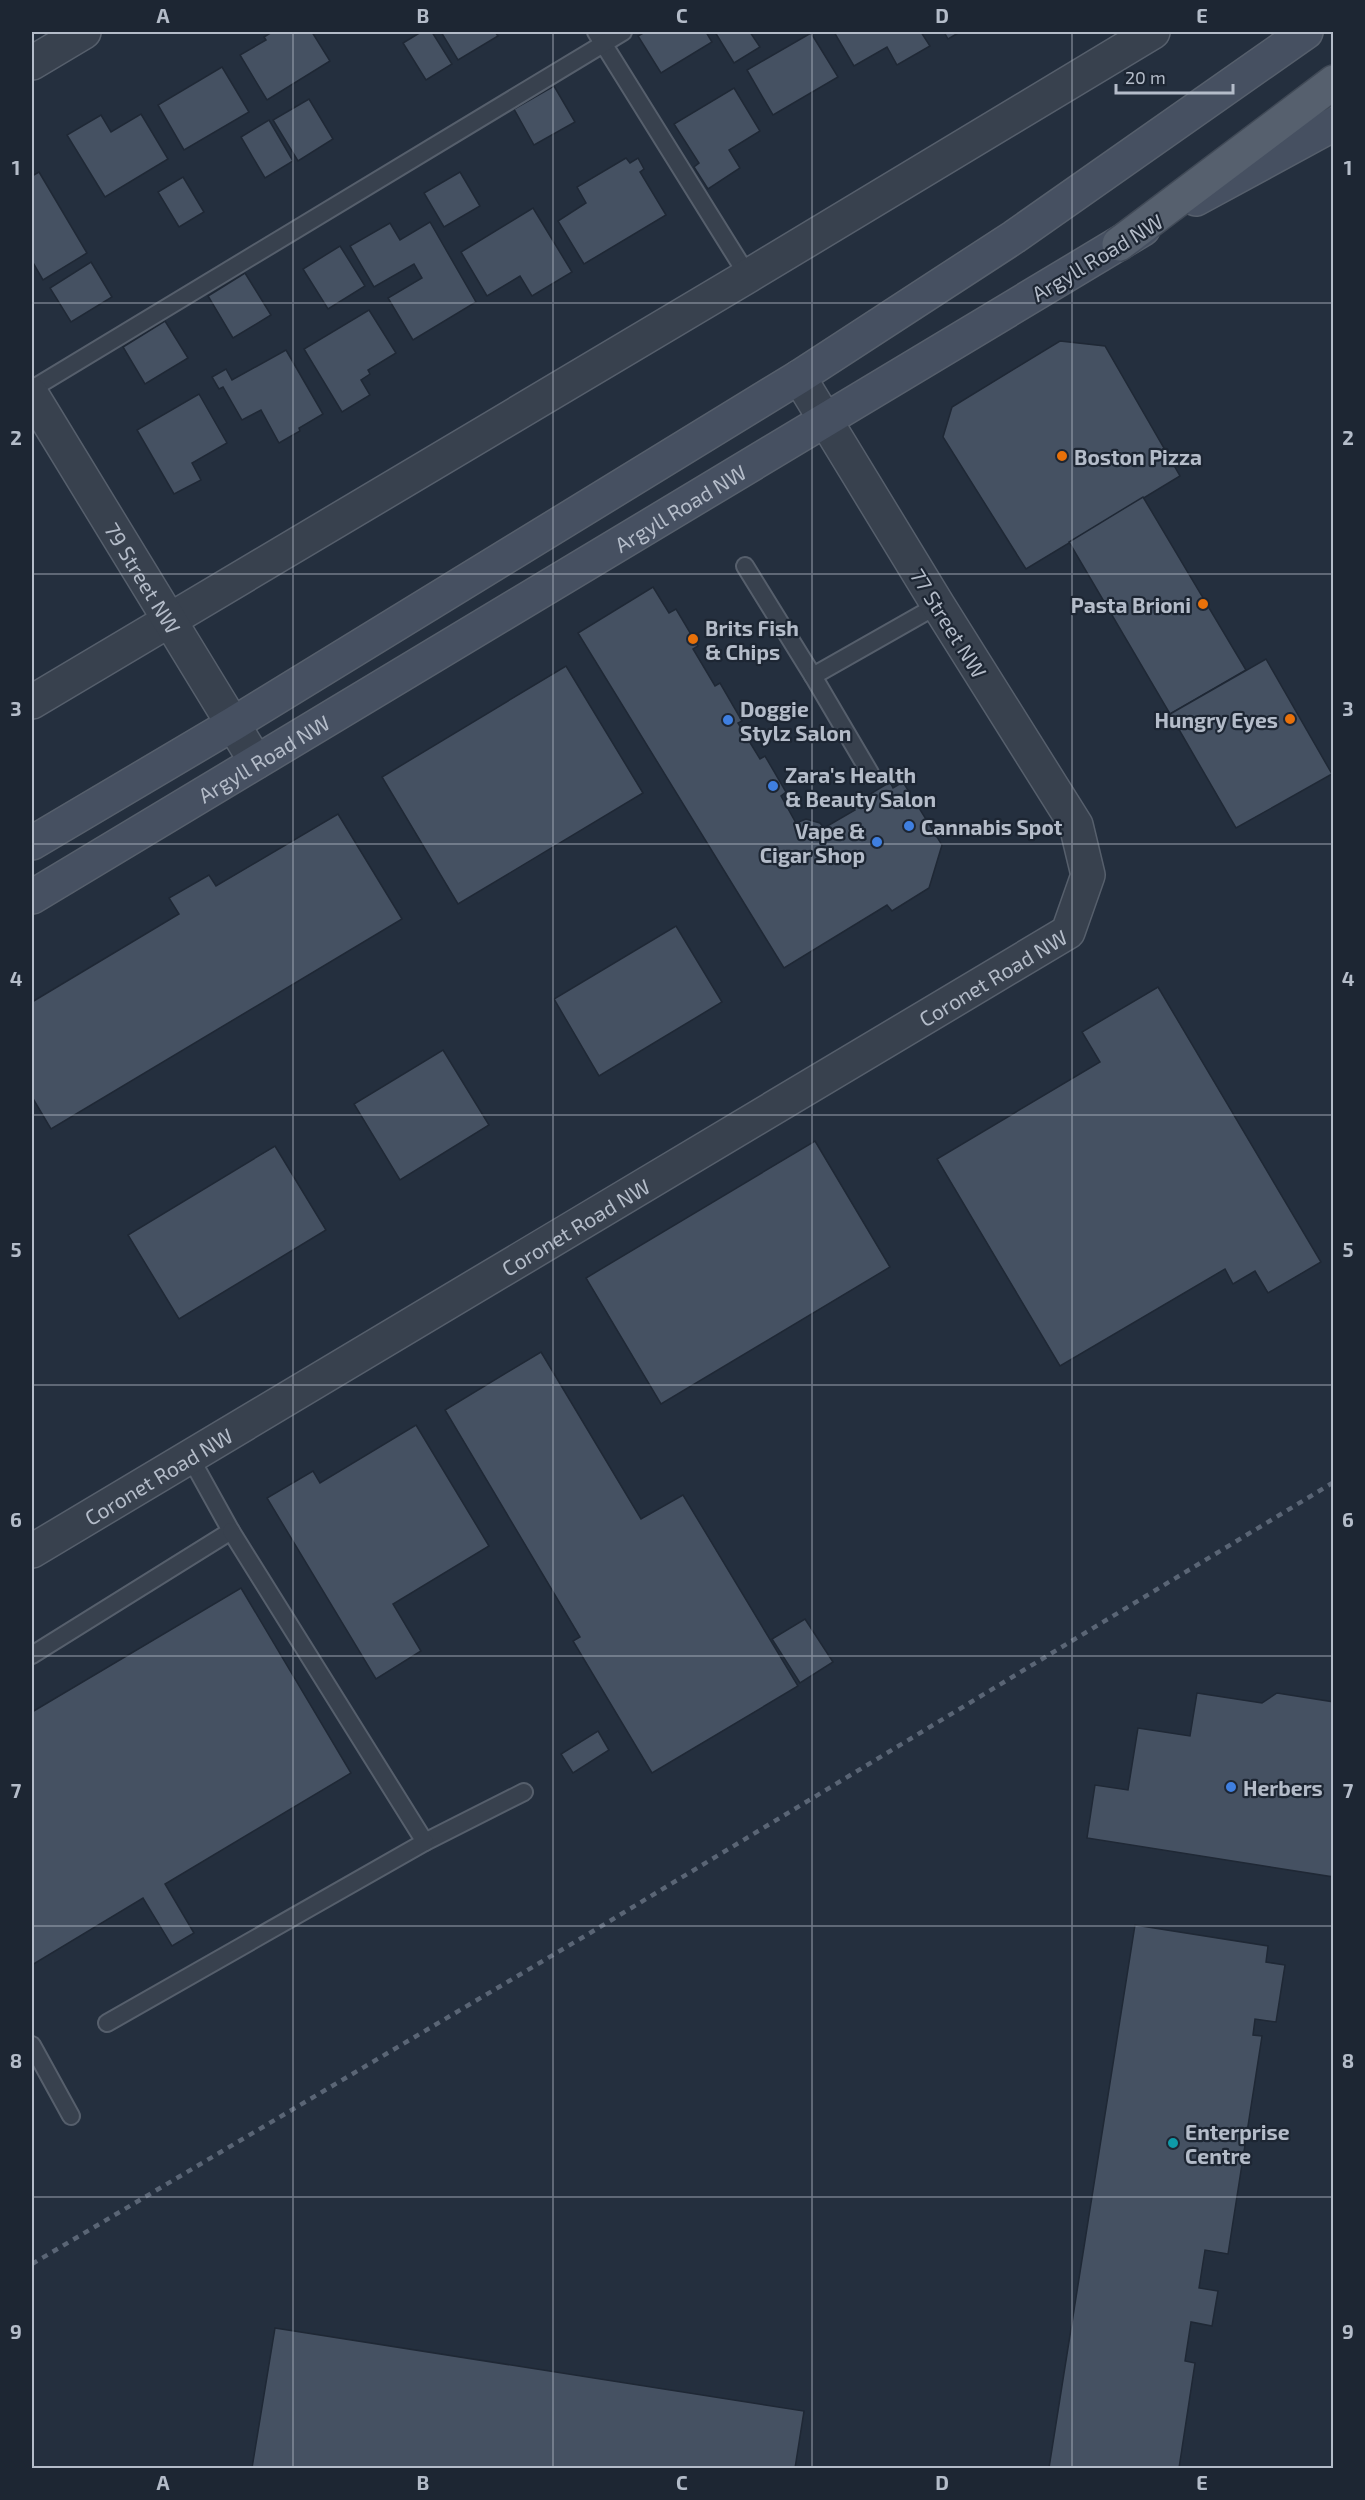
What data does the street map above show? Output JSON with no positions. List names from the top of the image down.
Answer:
{
  "streets": {
    "main road": ["Argyll Road NW"],
    "street": ["79 Street NW", "77 Street NW", "Coronet Road NW"]
  },
  "crossings": [
    ["Argyll Road NW", "79 Street NW"],
    ["Argyll Road NW", "77 Street NW"],
    ["77 Street NW", "Coronet Road NW"]
  ],
  "places": [
    "Boston Pizza",
    "Pasta Brioni",
    "Brits Fish & Chips",
    "Hungry Eyes",
    "Doggie Stylz Salon",
    "Zara's Health & Beauty Salon",
    "Cannabis Spot",
    "Vape & Cigar Shop",
    "Herbers",
    "Enterprise Centre"
  ],
  "scale_bar": "20 m",
  "grid": {
    "columns": [
      "A",
      "B",
      "C",
      "D",
      "E"
    ],
    "rows": [
      "1",
      "2",
      "3",
      "4",
      "5",
      "6",
      "7",
      "8",
      "9"
    ]
  }
}
